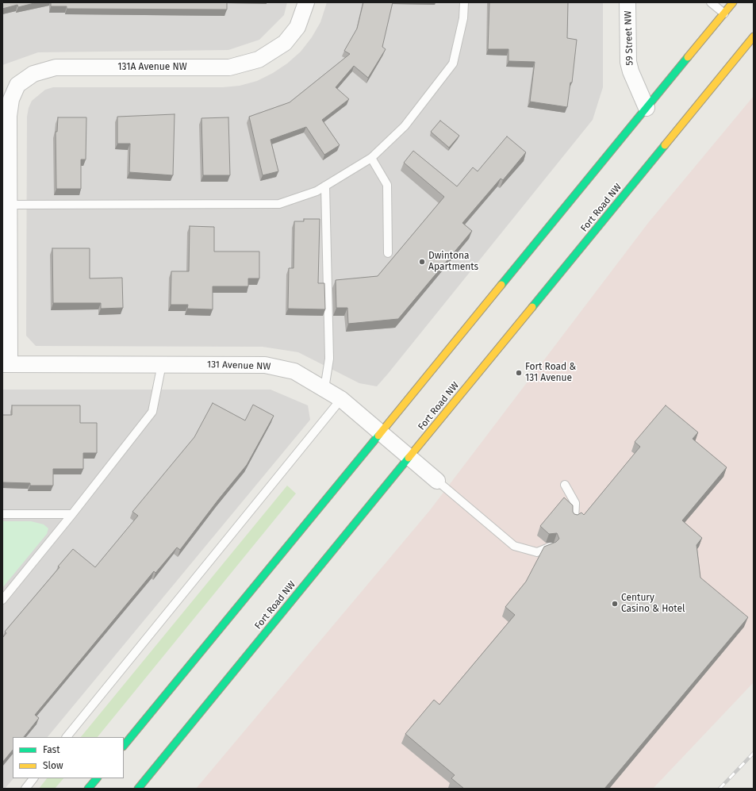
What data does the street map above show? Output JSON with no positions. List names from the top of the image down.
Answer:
{
  "streets": {
    "main road": ["Fort Road NW"],
    "street": ["59 Street NW", "131A Avenue NW", "131 Avenue NW"]
  },
  "crossings": [
    ["Fort Road NW", "131 Avenue NW"]
  ],
  "places": ["Dwintona Apartments", "Fort Road & 131 Avenue", "Century Casino & Hotel"],
  "legend": ["Fast", "Slow"]
}
